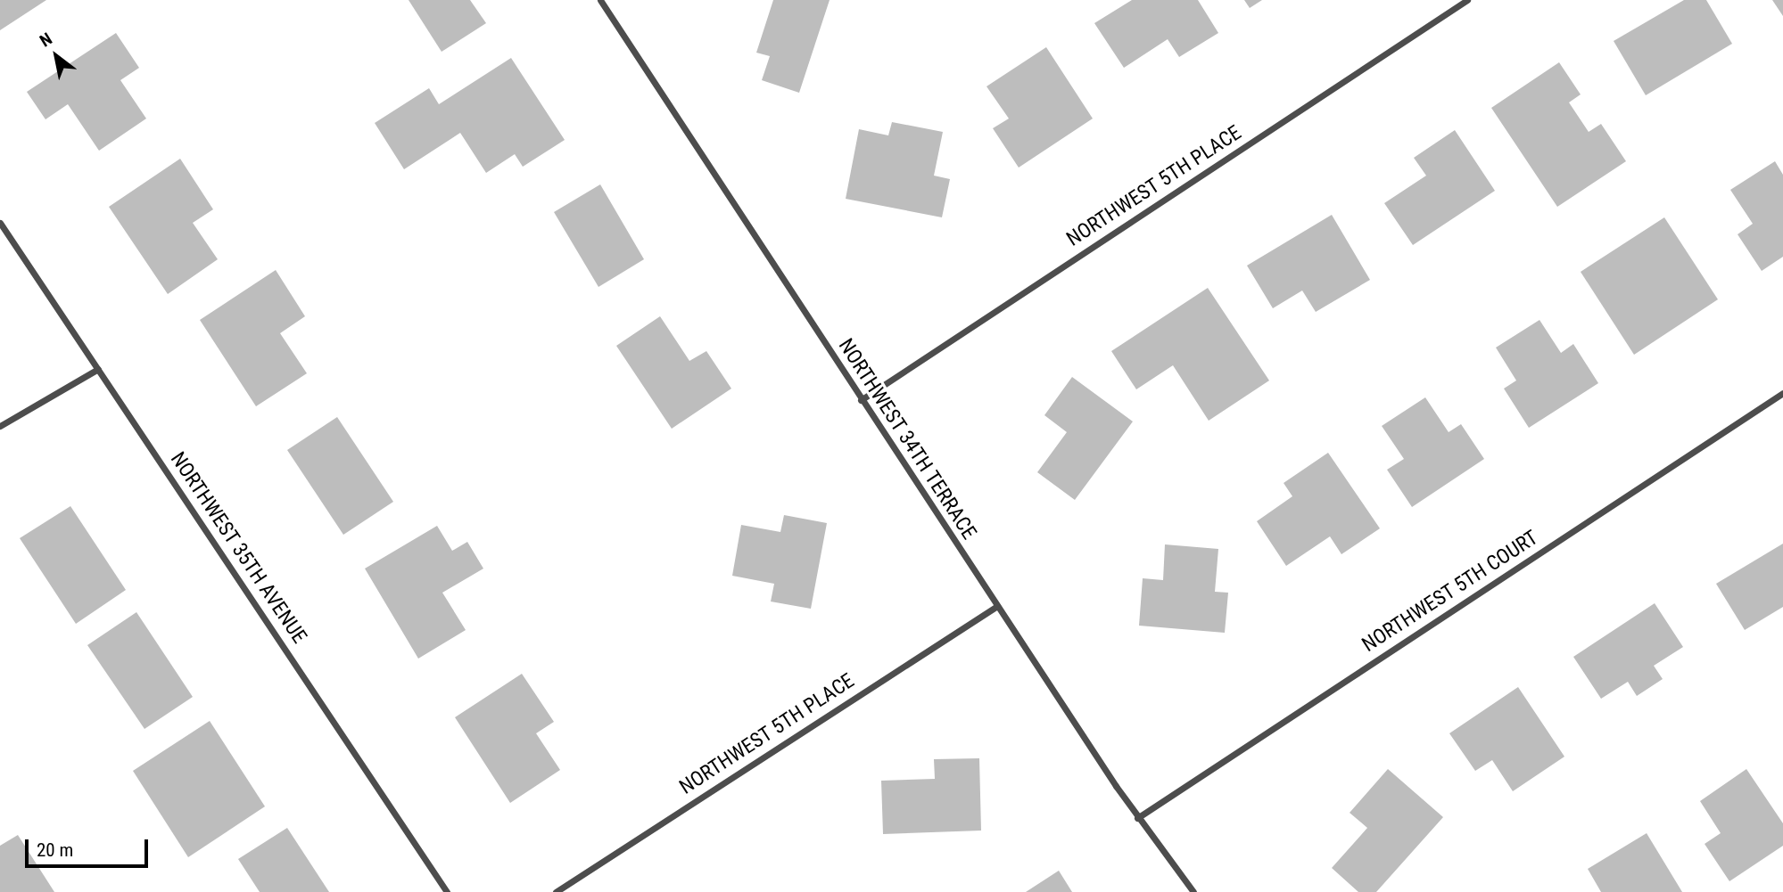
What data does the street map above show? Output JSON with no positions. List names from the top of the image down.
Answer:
{
  "streets": {
    "street": [
      "NORTHWEST 5TH PLACE",
      "NORTHWEST 34TH TERRACE",
      "NORTHWEST 35TH AVENUE",
      "NORTHWEST 5TH COURT"
    ]
  },
  "crossings": [
    ["NORTHWEST 5TH PLACE", "NORTHWEST 34TH TERRACE"],
    ["NORTHWEST 34TH TERRACE", "NORTHWEST 5TH COURT"]
  ],
  "scale_bar": "20 m",
  "north": "top left"
}
